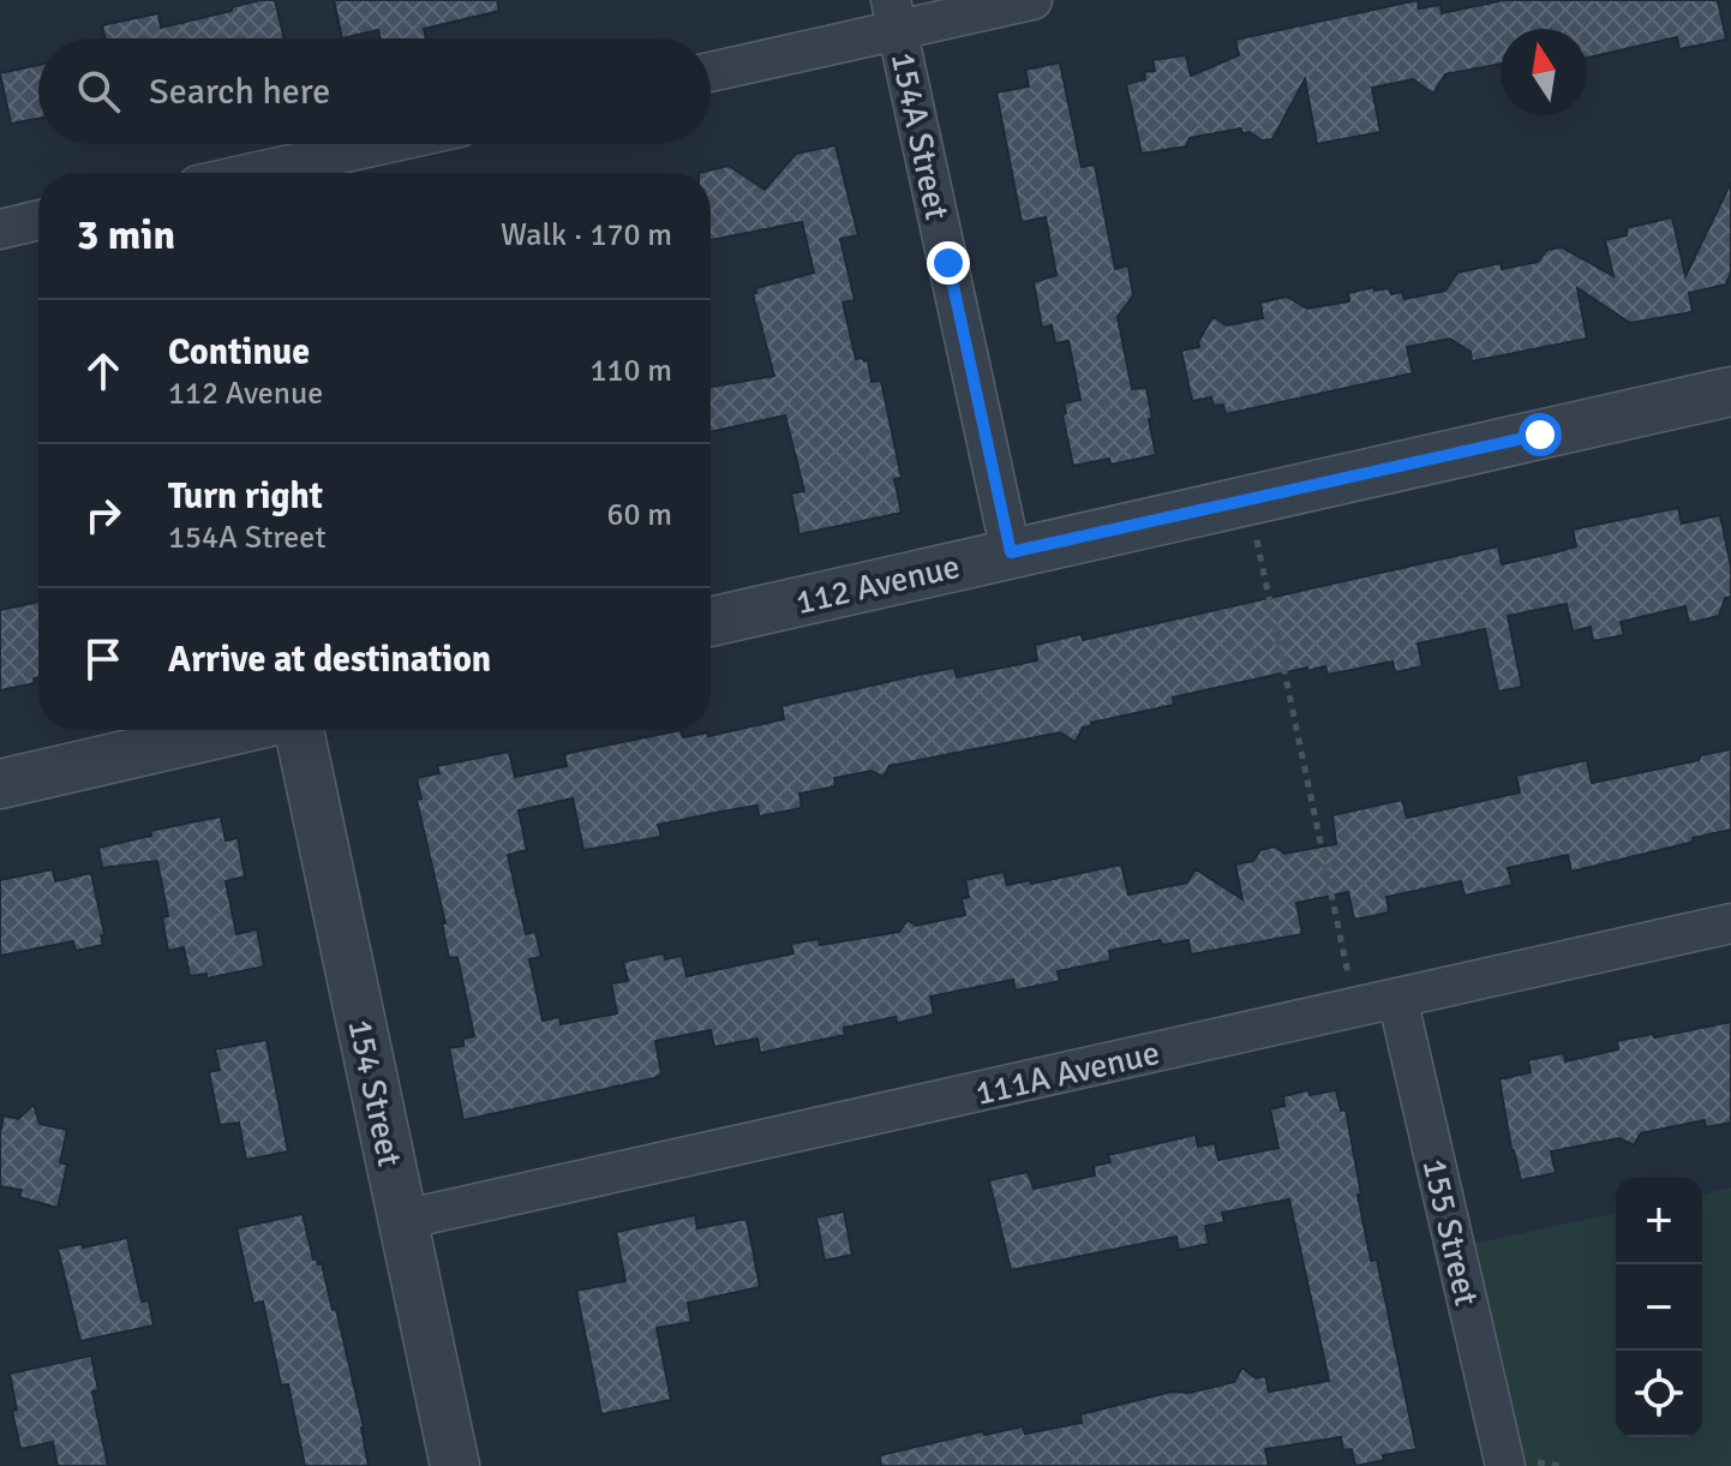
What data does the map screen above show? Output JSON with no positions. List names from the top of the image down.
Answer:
{
  "streets": {
    "street": [
      "154A Street",
      "112 Avenue",
      "111A Avenue",
      "154 Street",
      "155 Street"
    ]
  },
  "crossings": [
    ["154A Street", "112 Avenue"],
    ["111A Avenue", "154 Street"],
    ["111A Avenue", "155 Street"]
  ],
  "north": "top",
  "page": {
    "search": "Search here",
    "heading": ["3 min", "Walk · 170 m"],
    "list": [
      ["Continue", "112 Avenue", "110 m"],
      ["Turn right", "154A Street", "60 m"],
      "Arrive at destination"
    ],
    "map_buttons": ["+", "−"]
  }
}
